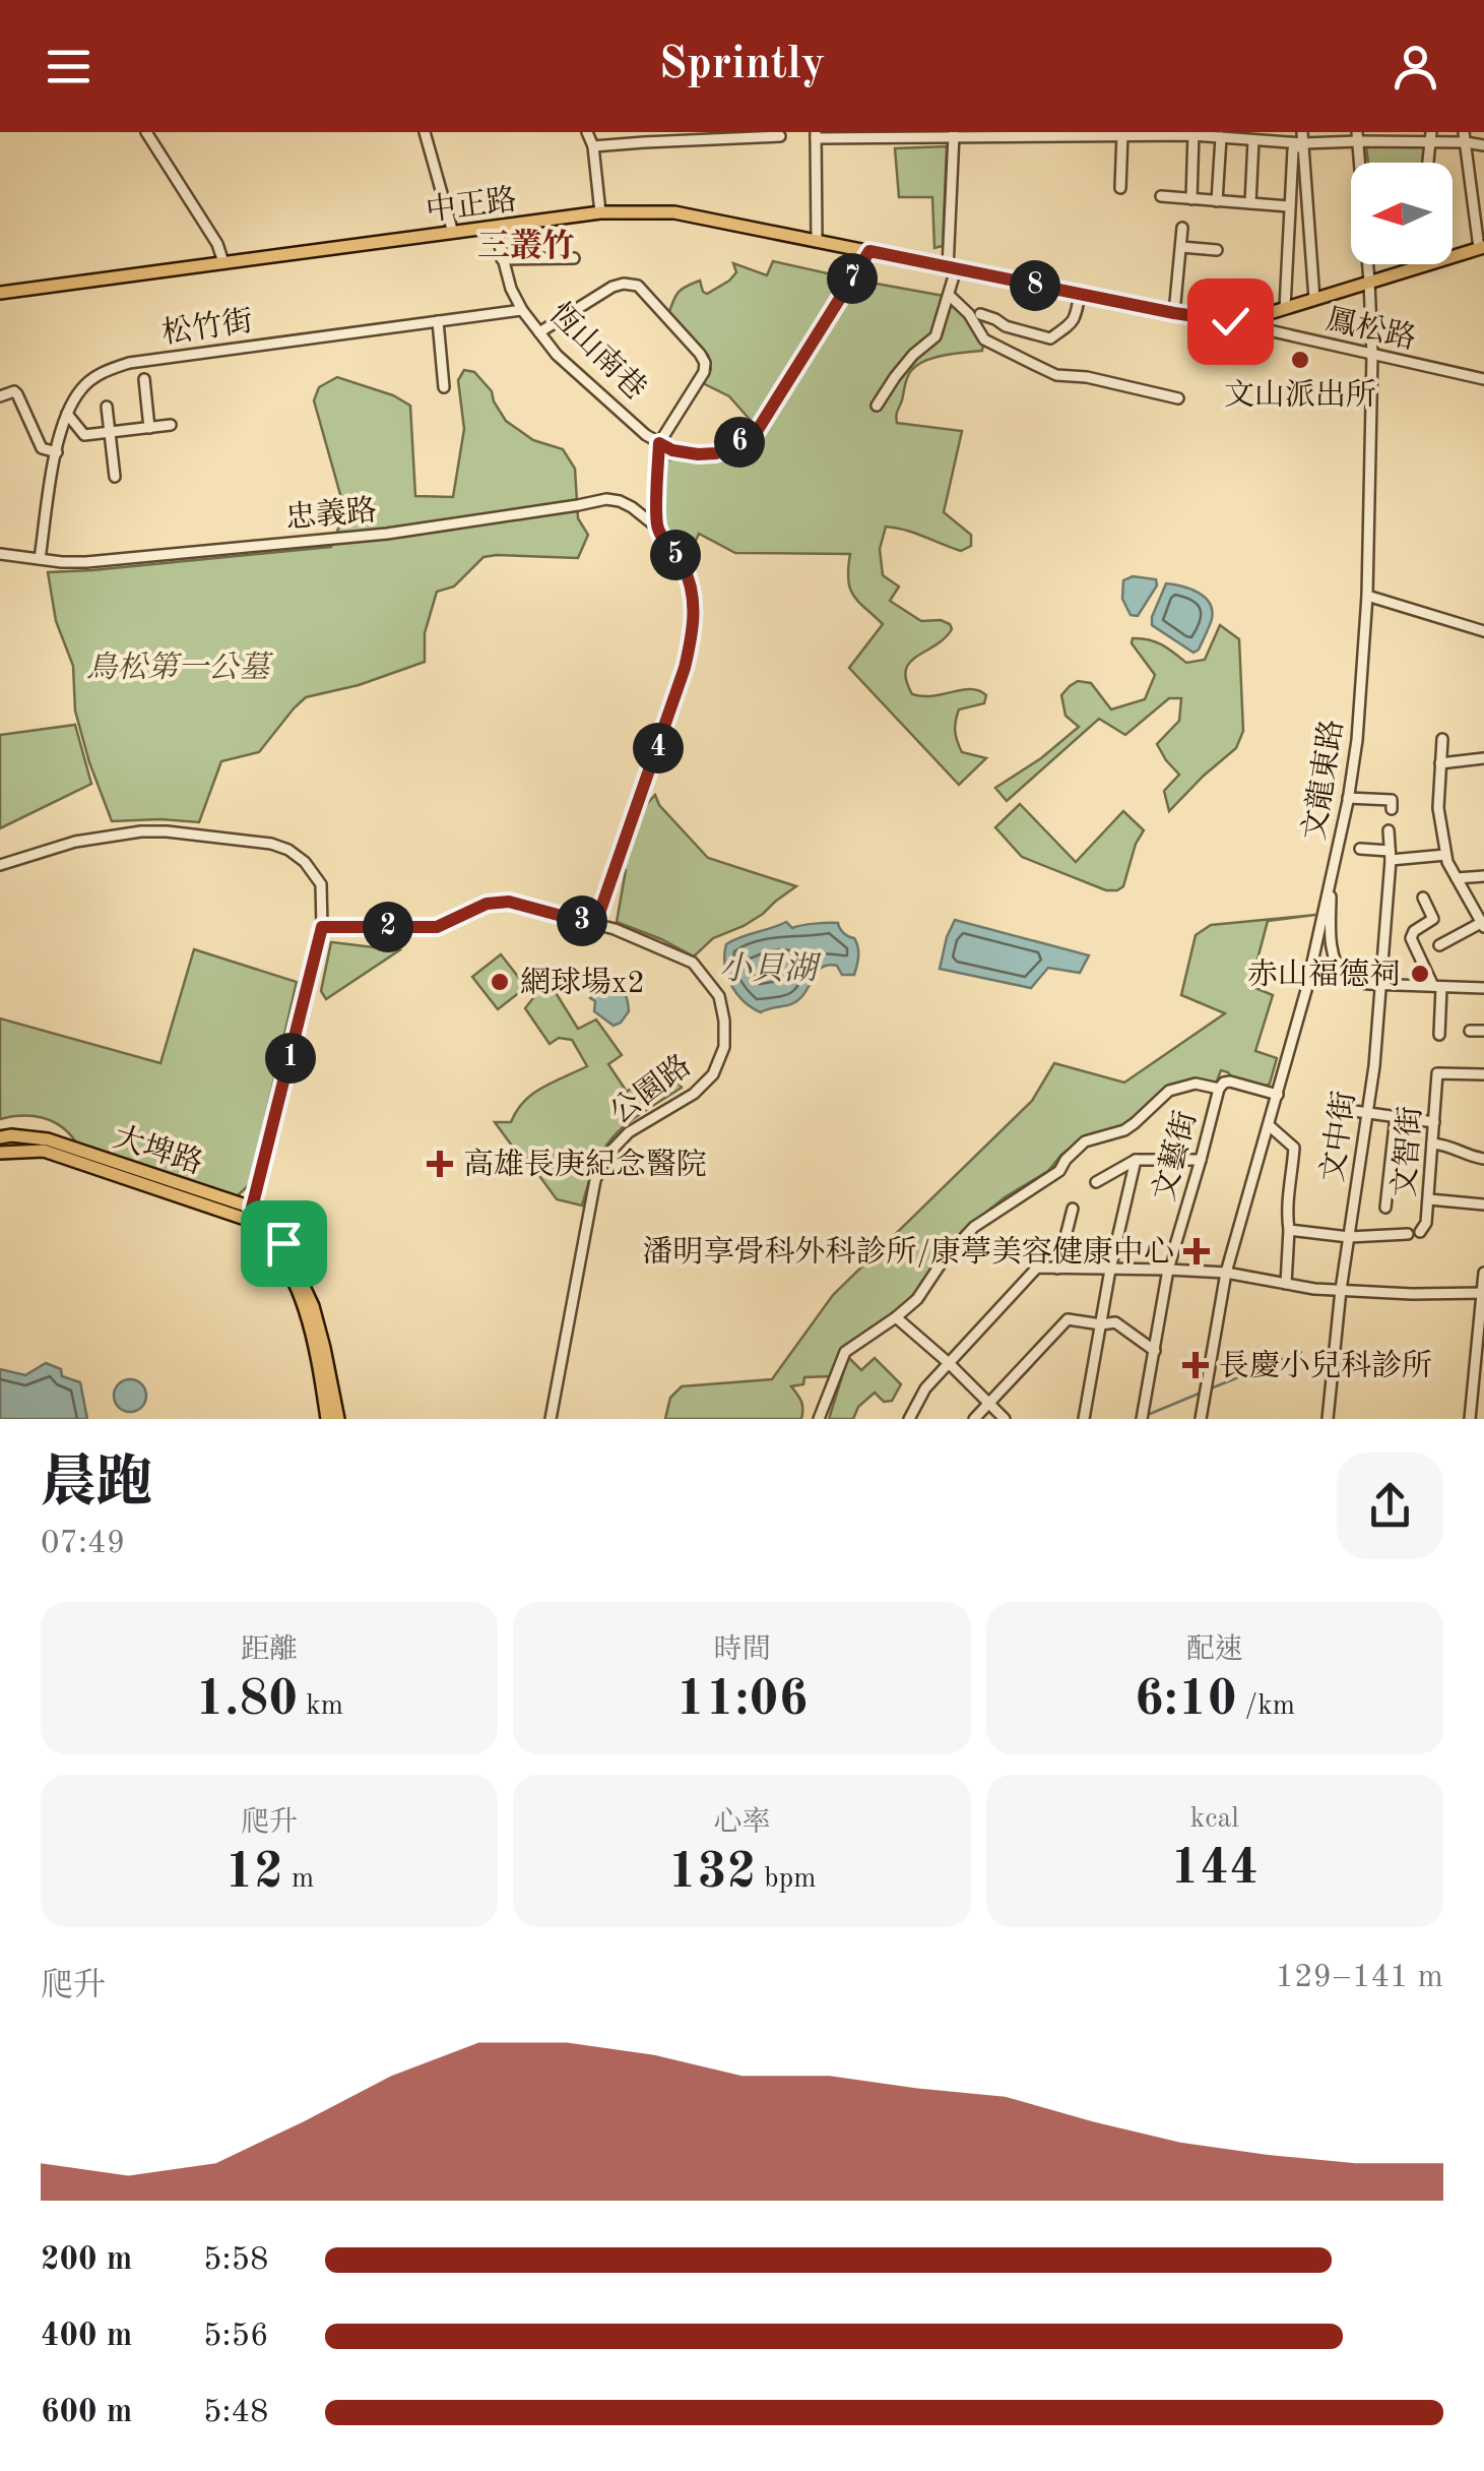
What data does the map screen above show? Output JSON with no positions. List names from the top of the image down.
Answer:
{
  "streets": {
    "main road": ["中正路", "鳳松路", "大埤路"],
    "street": [
      "松竹街",
      "恆山南巷",
      "忠義路",
      "文龍東路",
      "公園路",
      "文中街",
      "文智街",
      "文藝街"
    ]
  },
  "crossings": [
    ["中正路", "鳳松路"],
    ["中正路", "恆山南巷"],
    ["松竹街", "恆山南巷"],
    ["松竹街", "忠義路"],
    ["鳳松路", "文龍東路"],
    ["文龍東路", "文藝街"],
    ["文中街", "文智街"]
  ],
  "districts": ["三叢竹"],
  "water": ["小貝湖"],
  "parks": ["鳥松第一公墓"],
  "places": {
    "other": ["文山派出所", "赤山福德祠", "網球場x2"],
    "health": ["高雄長庚紀念醫院", "潘明享骨科外科診所/康葶美容健康中心", "長慶小兒科診所"]
  },
  "north": "left",
  "page": {
    "header": "Sprintly",
    "pins": [
      "7",
      "8",
      "6",
      "5",
      "4",
      "3",
      "2",
      "1"
    ],
    "heading": ["晨跑", "07:49"],
    "stats": [
      ["距離", "1.80 km"],
      ["時間", "11:06"],
      ["配速", "6:10 /km"],
      ["爬升", "12 m"],
      ["心率", "132 bpm"],
      ["kcal", "144"]
    ],
    "chart": ["爬升", "129–141 m"],
    "list": [
      {
        "name": "200 m",
        "note": "5:58"
      },
      {
        "name": "400 m",
        "note": "5:56"
      },
      {
        "name": "600 m",
        "note": "5:48"
      }
    ]
  }
}
